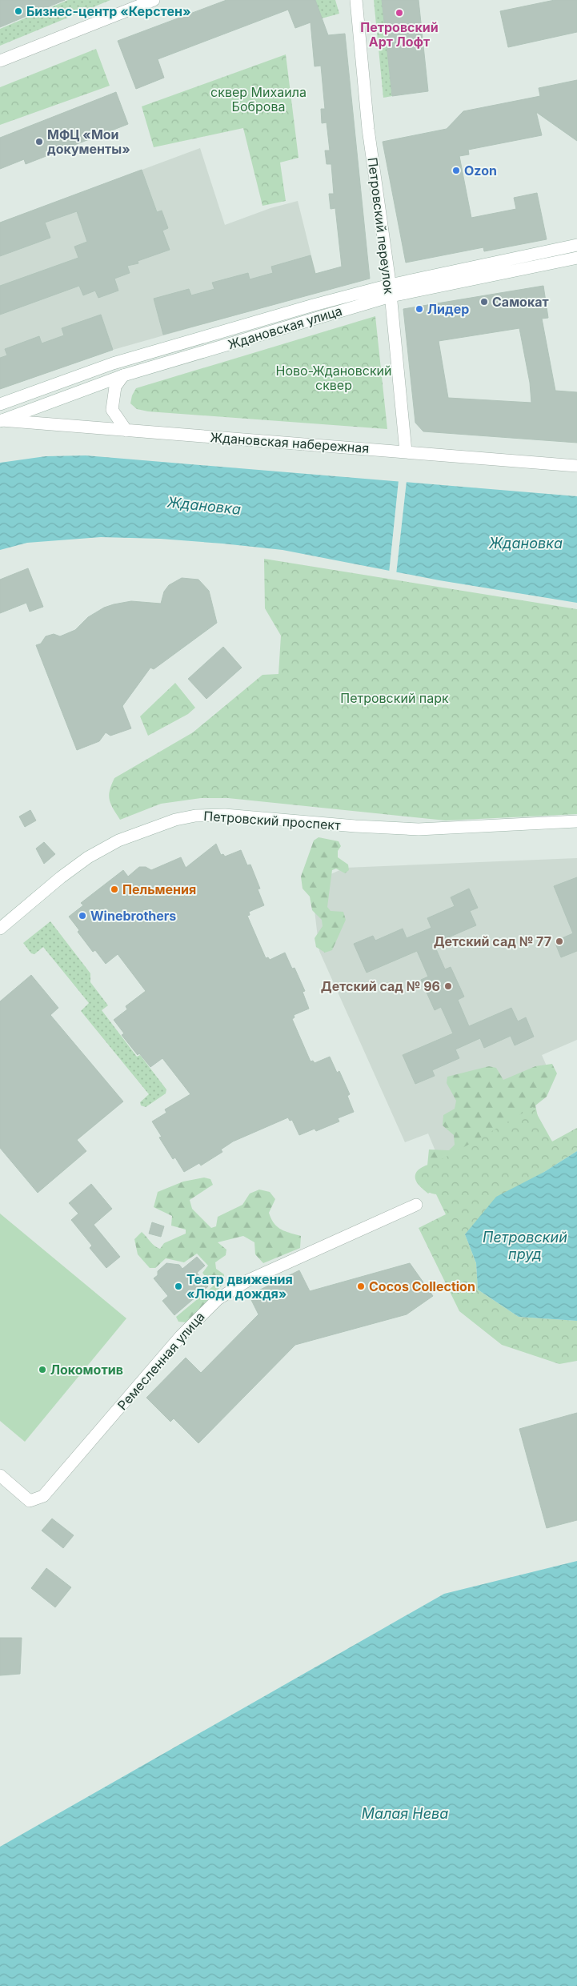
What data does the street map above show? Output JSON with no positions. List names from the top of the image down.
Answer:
{
  "streets": {
    "street": [
      "Петровский переулок",
      "Ждановская улица",
      "Ждановская набережная",
      "Петровский проспект",
      "Ремесленная улица"
    ]
  },
  "crossings": [
    ["Петровский переулок", "Ждановская улица"],
    ["Петровский переулок", "Ждановская набережная"],
    ["Ждановская улица", "Ждановская набережная"]
  ],
  "water": ["Ждановка", "Петровский пруд", "Малая Нева"],
  "parks": ["сквер Михаила Боброва", "Ново-Ждановский сквер", "Петровский парк"],
  "places": [
    "Бизнес-центр «Керстен»",
    "Петровский Арт Лофт",
    "МФЦ «Мои документы»",
    "Ozon",
    "Самокат",
    "Лидер",
    "Пельмения",
    "Winebrothers",
    "Детский сад № 77",
    "Детский сад № 96",
    "Театр движения «Люди дождя»",
    "Cocos Collection",
    "Локомотив"
  ]
}
